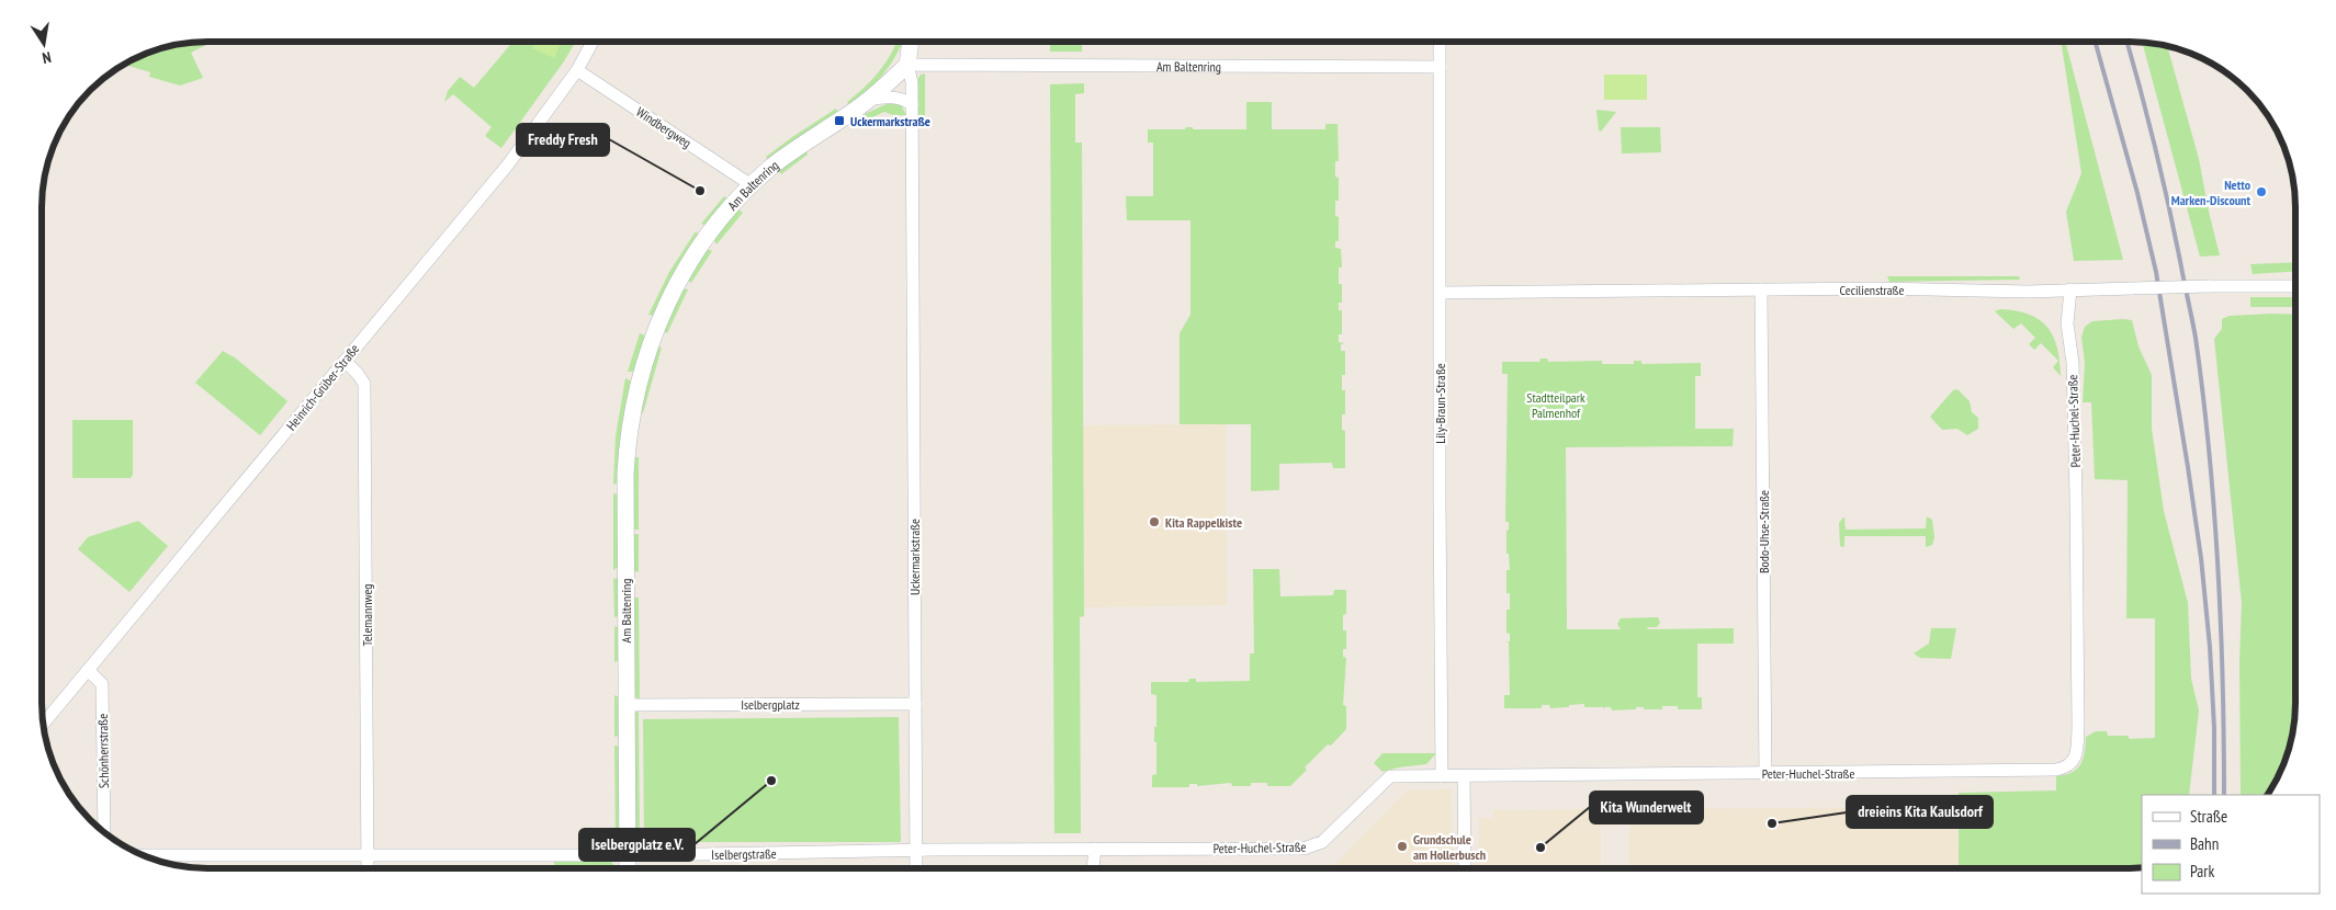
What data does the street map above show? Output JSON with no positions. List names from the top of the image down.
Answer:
{
  "streets": {
    "street": [
      "Am Baltenring",
      "Windbergweg",
      "Cecilienstraße",
      "Heinrich-Grüber-Straße",
      "Lily-Braun-Straße",
      "Peter-Huchel-Straße",
      "Bodo-Uhse-Straße",
      "Uckermarkstraße",
      "Telemannweg",
      "Iselbergplatz",
      "Schönherrstraße",
      "Iselbergstraße"
    ]
  },
  "crossings": [
    ["Am Baltenring", "Windbergweg"],
    ["Am Baltenring", "Lily-Braun-Straße"],
    ["Am Baltenring", "Uckermarkstraße"],
    ["Am Baltenring", "Iselbergplatz"],
    ["Am Baltenring", "Iselbergstraße"],
    ["Windbergweg", "Heinrich-Grüber-Straße"],
    ["Cecilienstraße", "Lily-Braun-Straße"],
    ["Cecilienstraße", "Peter-Huchel-Straße"],
    ["Cecilienstraße", "Bodo-Uhse-Straße"],
    ["Heinrich-Grüber-Straße", "Telemannweg"],
    ["Heinrich-Grüber-Straße", "Schönherrstraße"],
    ["Lily-Braun-Straße", "Peter-Huchel-Straße"],
    ["Peter-Huchel-Straße", "Bodo-Uhse-Straße"],
    ["Peter-Huchel-Straße", "Iselbergstraße"],
    ["Uckermarkstraße", "Iselbergplatz"],
    ["Uckermarkstraße", "Iselbergstraße"],
    ["Telemannweg", "Iselbergstraße"]
  ],
  "parks": ["Stadtteilpark Palmenhof"],
  "places": {
    "transit": ["Uckermarkstraße"],
    "other": [
      "Freddy Fresh",
      "Netto Marken-Discount",
      "Kita Rappelkiste",
      "Iselbergplatz e.V.",
      "dreieins Kita Kaulsdorf",
      "Grundschule am Hollerbusch",
      "Kita Wunderwelt"
    ]
  },
  "legend": ["Straße", "Bahn", "Park"],
  "north": "bottom"
}
